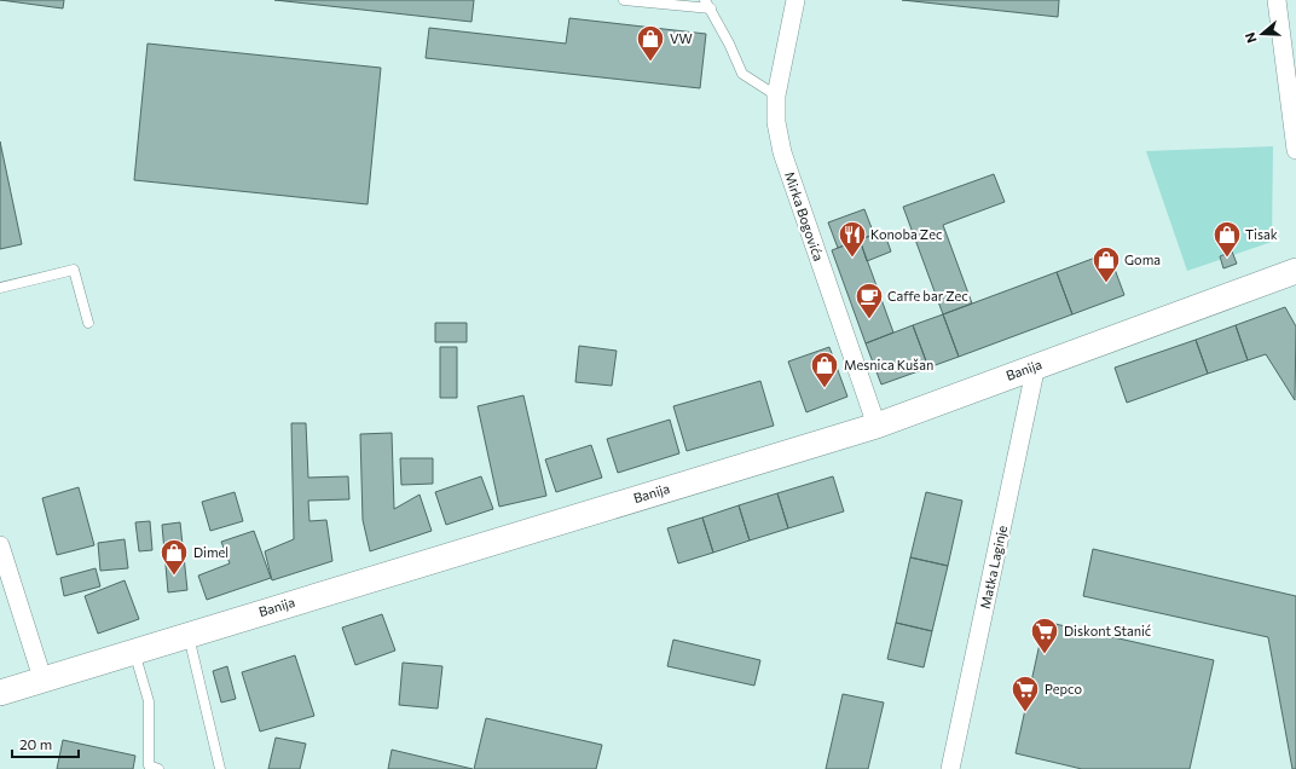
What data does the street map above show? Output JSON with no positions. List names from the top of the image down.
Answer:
{
  "streets": {
    "main road": ["Banija"],
    "street": ["Mirka Bogovića", "Matka Laginje"]
  },
  "crossings": [
    ["Mirka Bogovića", "Banija"],
    ["Banija", "Matka Laginje"]
  ],
  "places": {
    "shop": [
      "VW",
      "Tisak",
      "Goma",
      "Mesnica Kušan",
      "Dimel"
    ],
    "restaurant": ["Konoba Zec"],
    "cafe": ["Caffe bar Zec"],
    "supermarket": ["Diskont Stanić", "Pepco"]
  },
  "scale_bar": "20 m",
  "north": "left"
}
